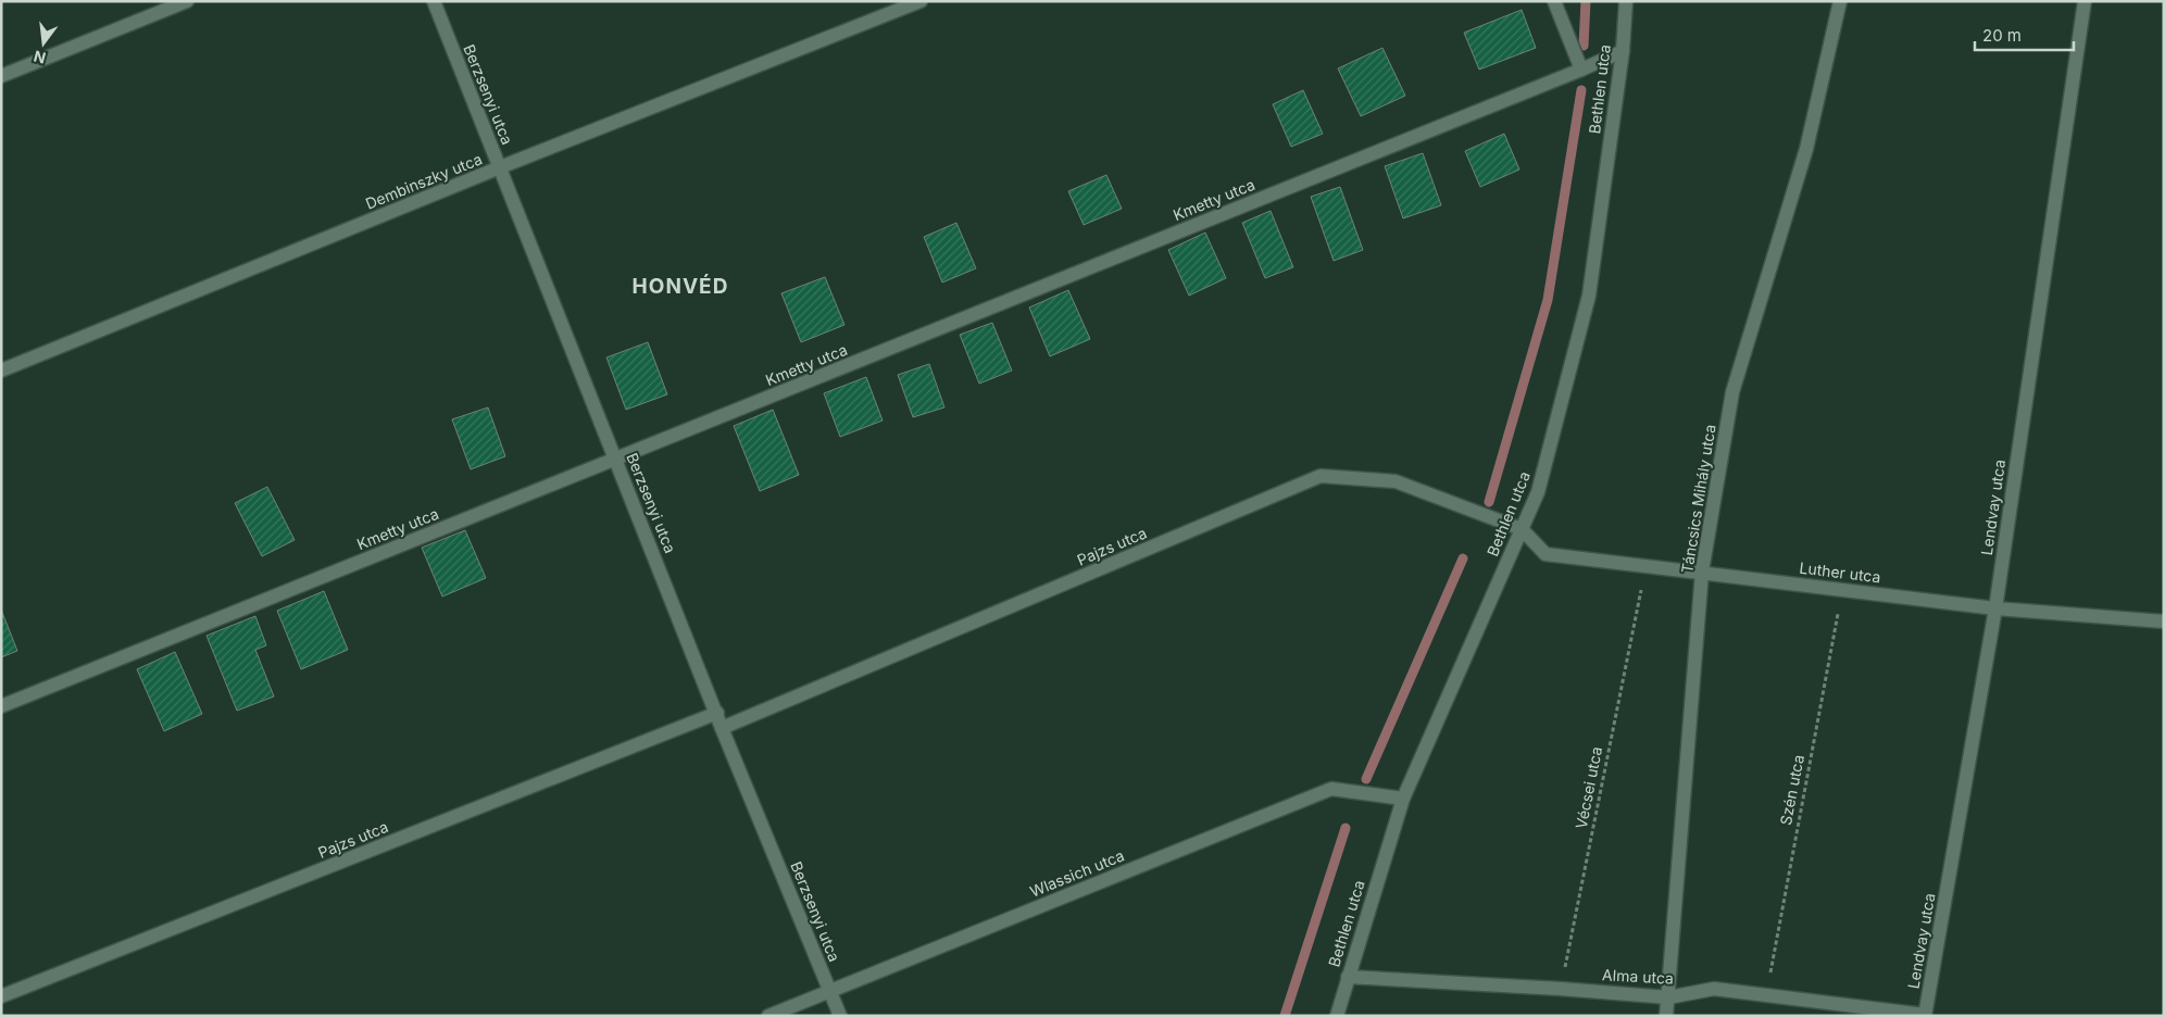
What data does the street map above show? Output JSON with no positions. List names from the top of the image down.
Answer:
{
  "streets": {
    "street": [
      "Bethlen utca",
      "Berzsenyi utca",
      "Dembinszky utca",
      "Kmetty utca",
      "Táncsics Mihály utca",
      "Lendvay utca",
      "Pajzs utca",
      "Luther utca",
      "Wlassich utca",
      "Alma utca"
    ],
    "path": ["Vécsei utca", "Szén utca"]
  },
  "crossings": [
    ["Bethlen utca", "Kmetty utca"],
    ["Bethlen utca", "Pajzs utca"],
    ["Bethlen utca", "Luther utca"],
    ["Bethlen utca", "Wlassich utca"],
    ["Bethlen utca", "Alma utca"],
    ["Berzsenyi utca", "Dembinszky utca"],
    ["Berzsenyi utca", "Kmetty utca"],
    ["Berzsenyi utca", "Pajzs utca"],
    ["Berzsenyi utca", "Wlassich utca"],
    ["Táncsics Mihály utca", "Luther utca"],
    ["Táncsics Mihály utca", "Alma utca"],
    ["Lendvay utca", "Luther utca"],
    ["Lendvay utca", "Alma utca"],
    ["Pajzs utca", "Luther utca"],
    ["Luther utca", "Vécsei utca"],
    ["Luther utca", "Szén utca"],
    ["Vécsei utca", "Alma utca"],
    ["Szén utca", "Alma utca"]
  ],
  "districts": ["HONVÉD"],
  "scale_bar": "20 m",
  "north": "bottom"
}
